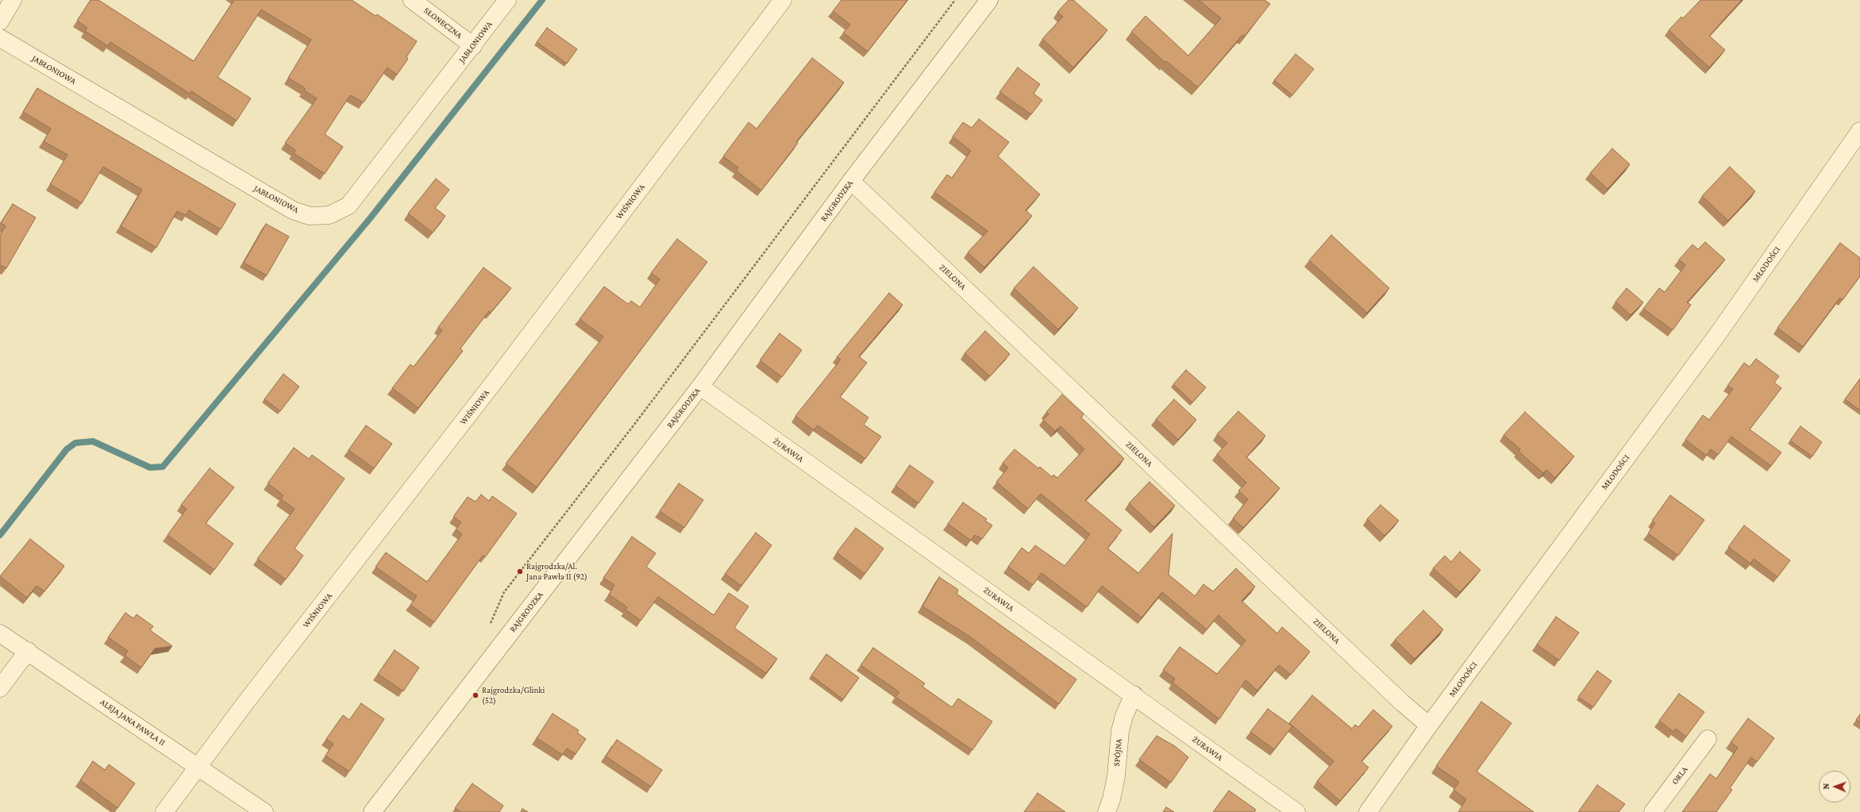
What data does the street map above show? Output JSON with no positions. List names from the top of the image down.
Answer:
{
  "streets": {
    "street": [
      "SŁONECZNA",
      "JABŁONIOWA",
      "RAJGRODZKA",
      "WIŚNIOWA",
      "MŁODOŚCI",
      "ZIELONA",
      "ŻURAWIA",
      "ALEJA JANA PAWŁA II",
      "SPÓJNA",
      "ORLA"
    ]
  },
  "crossings": [
    ["SŁONECZNA", "JABŁONIOWA"],
    ["RAJGRODZKA", "ZIELONA"],
    ["RAJGRODZKA", "ŻURAWIA"],
    ["WIŚNIOWA", "ALEJA JANA PAWŁA II"],
    ["MŁODOŚCI", "ZIELONA"],
    ["ŻURAWIA", "SPÓJNA"]
  ],
  "places": ["Rajgrodzka/Al. Jana Pawła II (92)", "Rajgrodzka/Glinki (52)"],
  "north": "left"
}
